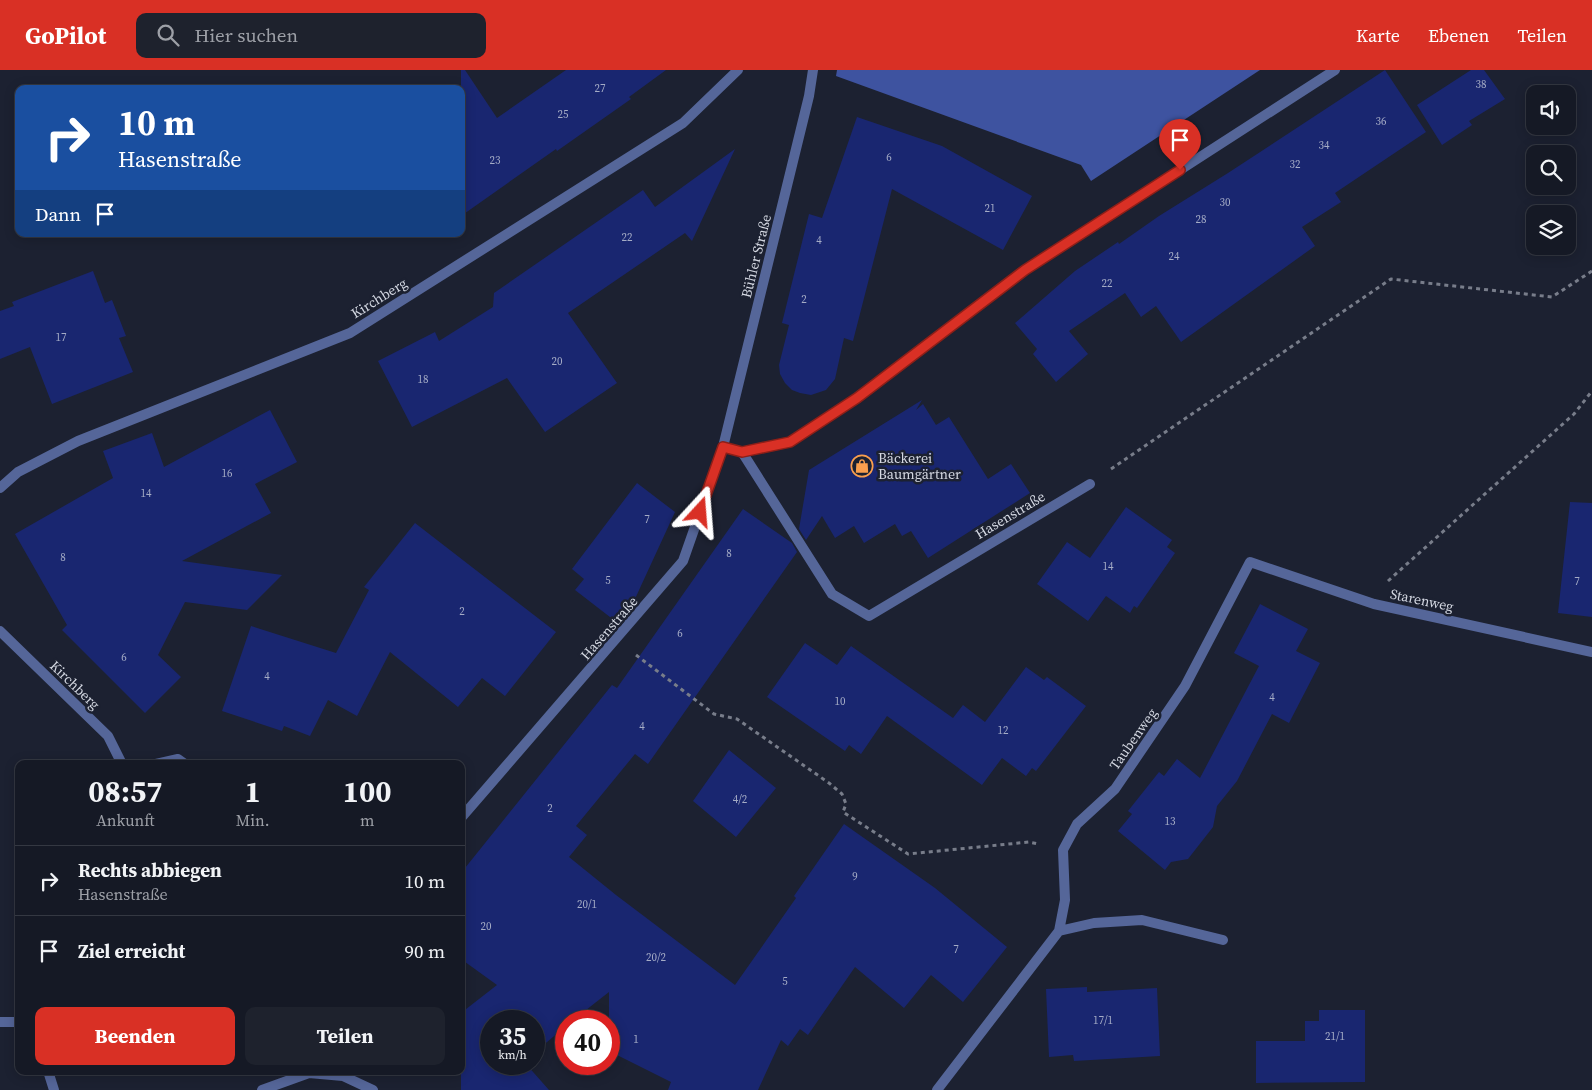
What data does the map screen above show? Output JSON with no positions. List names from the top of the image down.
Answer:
{
  "streets": {
    "street": [
      "Bühler Straße",
      "Kirchberg",
      "Hasenstraße",
      "Starenweg",
      "Taubenweg"
    ]
  },
  "crossings": [
    ["Bühler Straße", "Hasenstraße"],
    ["Starenweg", "Taubenweg"]
  ],
  "places": {
    "shop": ["Bäckerei Baumgärtner"]
  },
  "house_numbers": [
    "38",
    "27",
    "25",
    "36",
    "34",
    "6",
    "23",
    "32",
    "30",
    "21",
    "28",
    "22",
    "4",
    "24",
    "22",
    "2",
    "17",
    "20",
    "18",
    "16",
    "14",
    "7",
    "8",
    "8",
    "14",
    "5",
    "7",
    "2",
    "6",
    "6",
    "4",
    "4",
    "10",
    "4",
    "12",
    "4/2",
    "2",
    "13",
    "9",
    "20/1",
    "20",
    "7",
    "20/2",
    "5",
    "17/1",
    "21/1",
    "1"
  ],
  "page": {
    "header": "GoPilot",
    "search": "Hier suchen",
    "nav": ["Karte", "Ebenen", "Teilen"],
    "turn": ["10 m", "Hasenstraße"],
    "then": "Dann",
    "eta": [
      "08:57",
      "Ankunft",
      "1",
      "Min.",
      "100",
      "m"
    ],
    "list": [
      {
        "name": "Rechts abbiegen",
        "note": "Hasenstraße",
        "value": "10 m"
      },
      {
        "name": "Ziel erreicht",
        "value": "90 m"
      }
    ],
    "buttons": ["Beenden", "Teilen"],
    "speed": "35 km/h",
    "limit": "40"
  }
}
